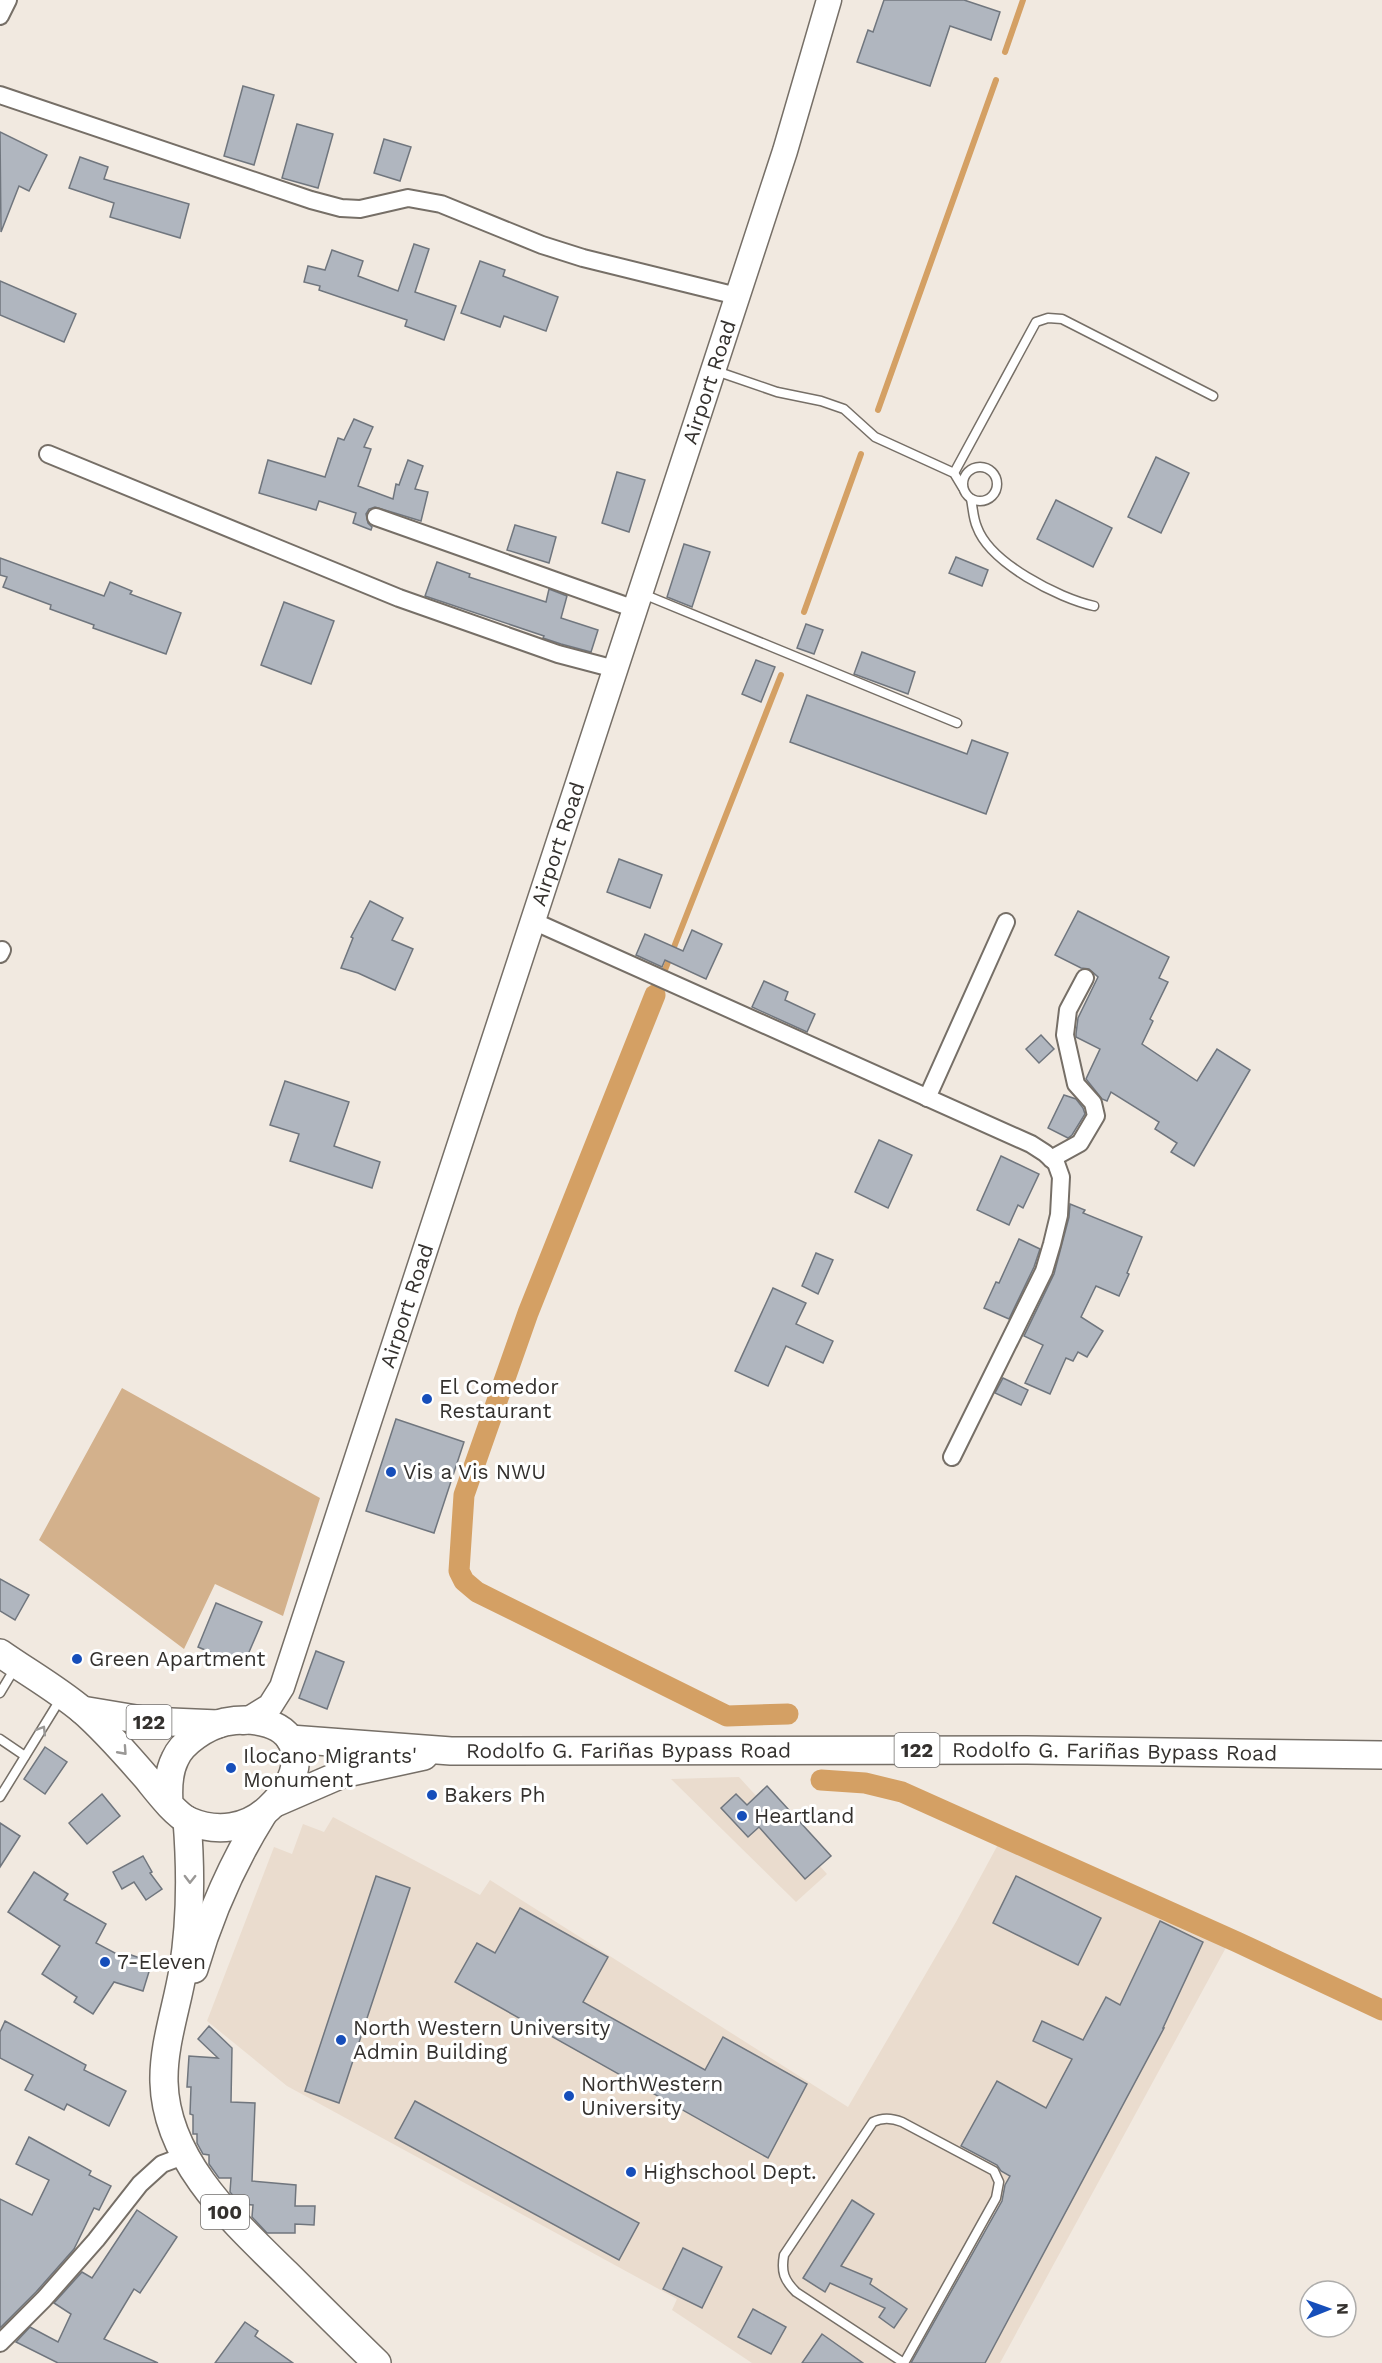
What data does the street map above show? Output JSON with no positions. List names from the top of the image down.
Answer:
{
  "streets": {
    "main road": [
      "Airport Road",
      "122",
      "Rodolfo G. Fariñas Bypass Road",
      "100"
    ]
  },
  "crossings": [
    ["Airport Road", "100"],
    ["122", "Rodolfo G. Fariñas Bypass Road"],
    ["122", "100"],
    ["Rodolfo G. Fariñas Bypass Road", "100"]
  ],
  "places": [
    "El Comedor Restaurant",
    "Vis a Vis NWU",
    "Green Apartment",
    "Ilocano Migrants' Monument",
    "Bakers Ph",
    "Heartland",
    "7-Eleven",
    "North Western University Admin Building",
    "NorthWestern University",
    "Highschool Dept."
  ],
  "north": "right"
}
